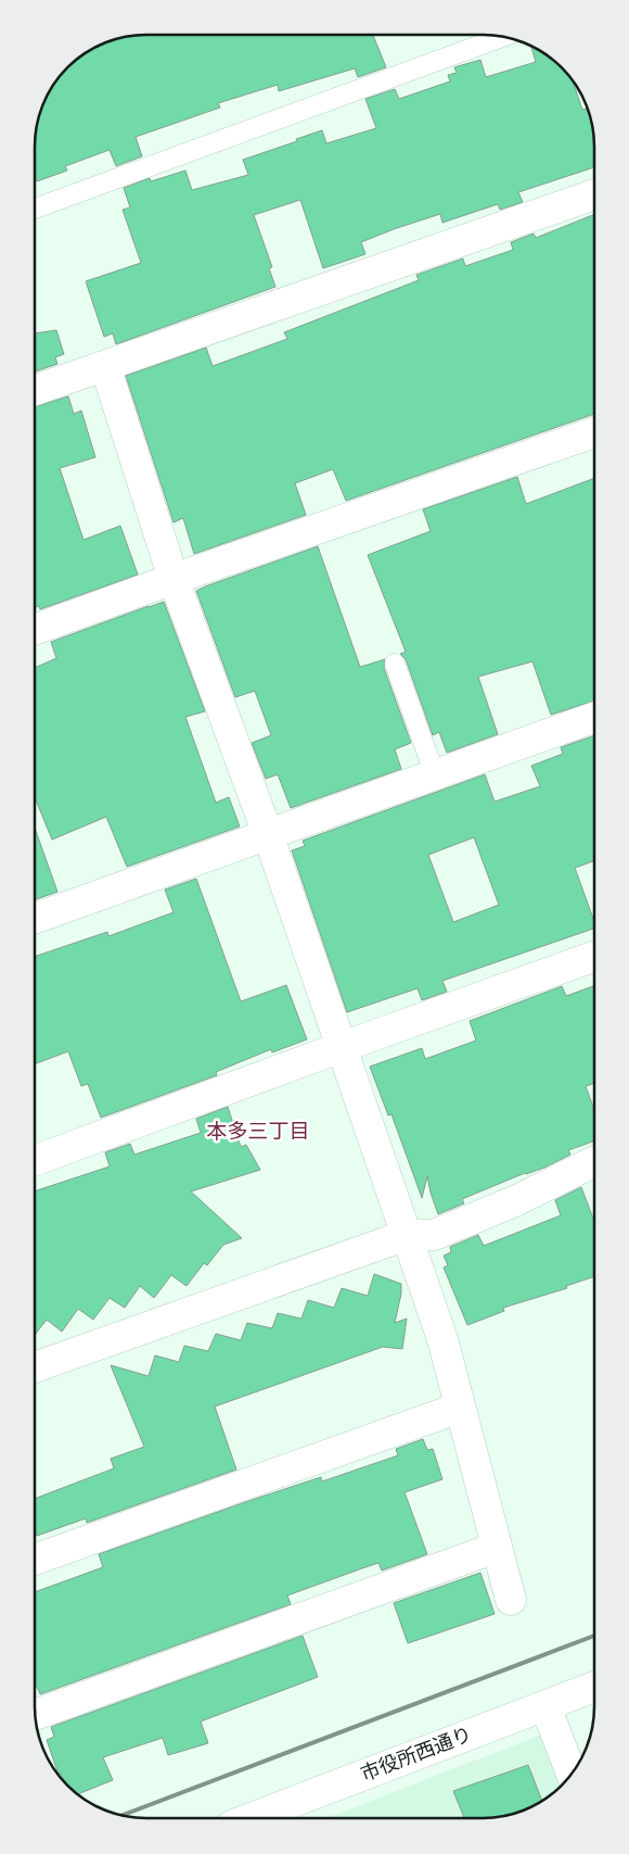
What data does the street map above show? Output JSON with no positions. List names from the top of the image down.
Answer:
{
  "streets": {
    "street": ["市役所西通り"]
  },
  "districts": ["本多三丁目"]
}
